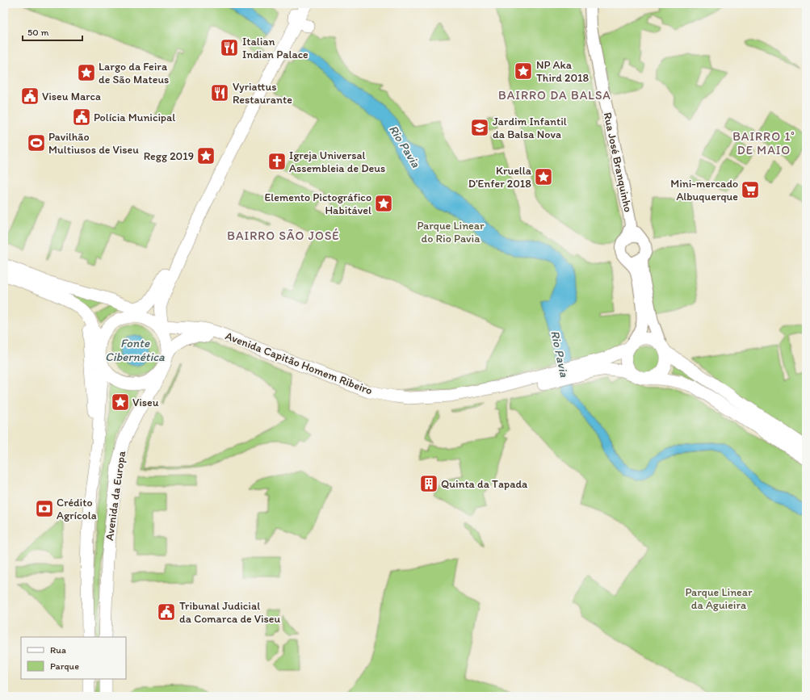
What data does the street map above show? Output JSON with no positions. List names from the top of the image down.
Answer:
{
  "streets": {
    "main road": ["Avenida Capitão Homem Ribeiro", "Avenida da Europa"],
    "street": ["Rua José Branquinho"]
  },
  "crossings": [
    ["Rua José Branquinho", "Avenida Capitão Homem Ribeiro"],
    ["Avenida Capitão Homem Ribeiro", "Avenida da Europa"]
  ],
  "districts": ["BAIRRO DA BALSA", "BAIRRO 1° DE MAIO", "BAIRRO SÃO JOSÉ"],
  "water": ["Rio Pavia", "Fonte Cibernética"],
  "parks": ["Parque Linear do Rio Pavia", "Parque Linear da Aguieira"],
  "places": {
    "restaurant": ["Italian Indian Palace", "Vyriattus Restaurante"],
    "place": [
      "NP Aka Third 2018",
      "Largo da Feira de São Mateus",
      "Regg 2019",
      "Kruella D’Enfer 2018",
      "Elemento Pictográfico Habitável",
      "Viseu"
    ],
    "public building": ["Viseu Marca", "Polícia Municipal", "Tribunal Judicial da Comarca de Viseu"],
    "school or university": ["Jardim Infantil da Balsa Nova"],
    "sports": ["Pavilhão Multiusos de Viseu"],
    "church": ["Igreja Universal Assembleia de Deus"],
    "supermarket": ["Mini-mercado Albuquerque"],
    "building": ["Quinta da Tapada"],
    "bank": ["Crédito Agrícola"]
  },
  "legend": ["Rua", "Parque"],
  "scale_bar": "50 m"
}
